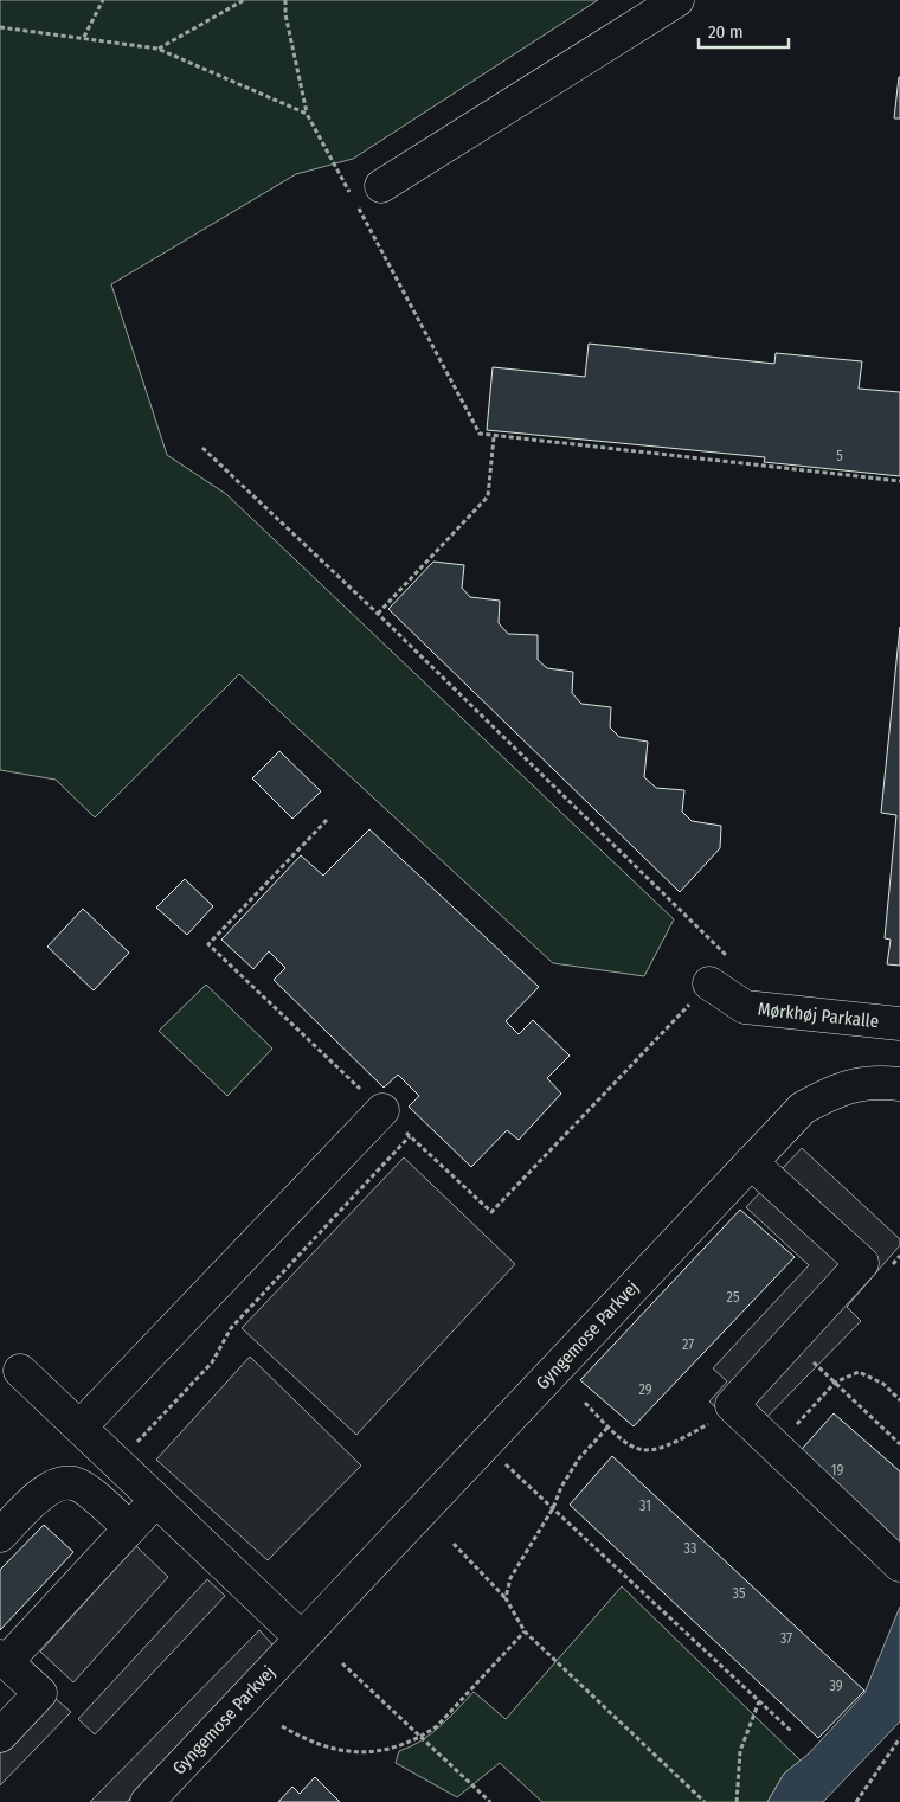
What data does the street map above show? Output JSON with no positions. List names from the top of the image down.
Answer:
{
  "streets": {
    "street": ["Mørkhøj Parkalle", "Gyngemose Parkvej"]
  },
  "house_numbers": [
    "5",
    "25",
    "27",
    "29",
    "19",
    "31",
    "33",
    "35",
    "37",
    "39"
  ],
  "scale_bar": "20 m"
}
